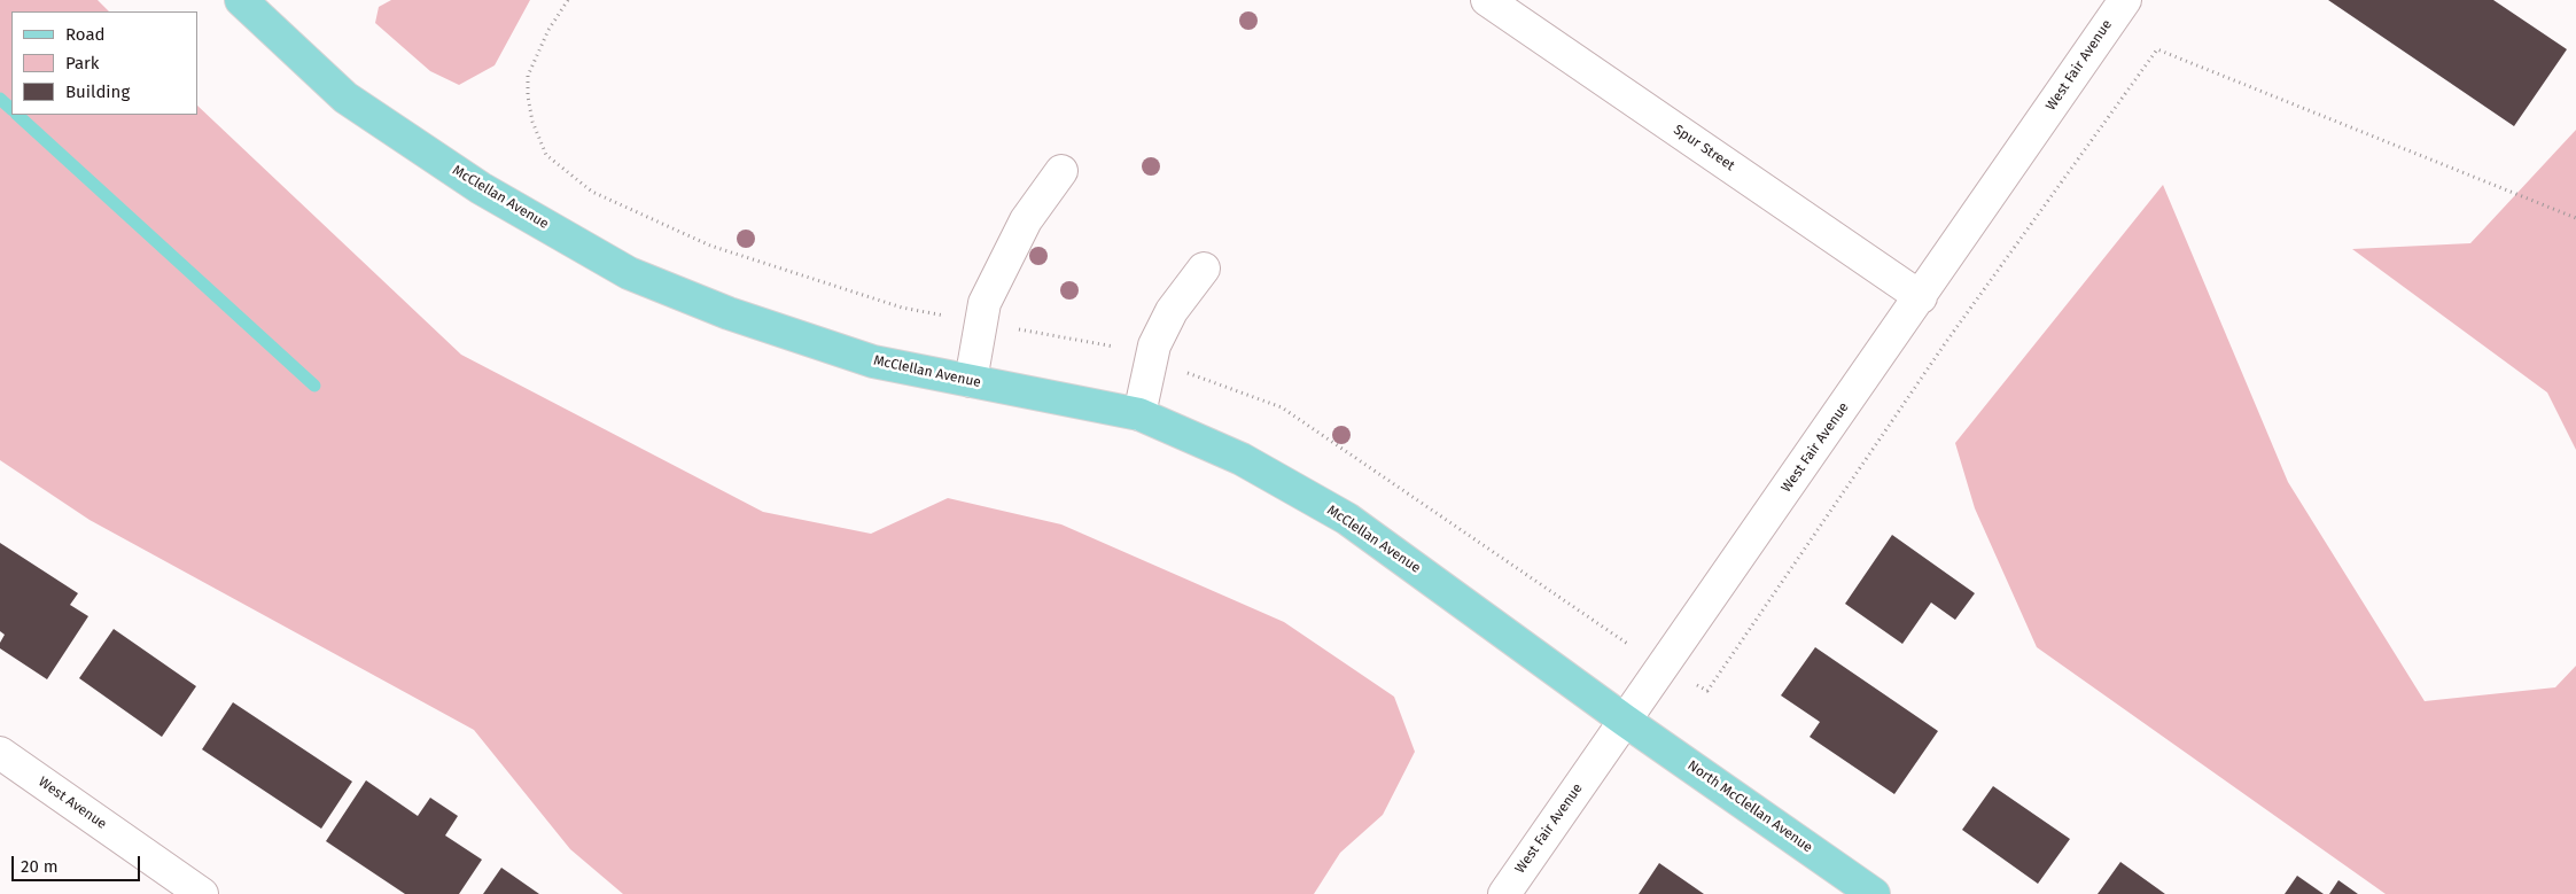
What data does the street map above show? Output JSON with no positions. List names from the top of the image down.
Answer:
{
  "streets": {
    "main road": ["McClellan Avenue", "North McClellan Avenue"],
    "street": ["West Fair Avenue", "Spur Street", "West Avenue"]
  },
  "crossings": [
    ["West Fair Avenue", "Spur Street"],
    ["West Fair Avenue", "McClellan Avenue"],
    ["West Fair Avenue", "North McClellan Avenue"],
    ["McClellan Avenue", "North McClellan Avenue"]
  ],
  "legend": ["Road", "Park", "Building"],
  "scale_bar": "20 m"
}
